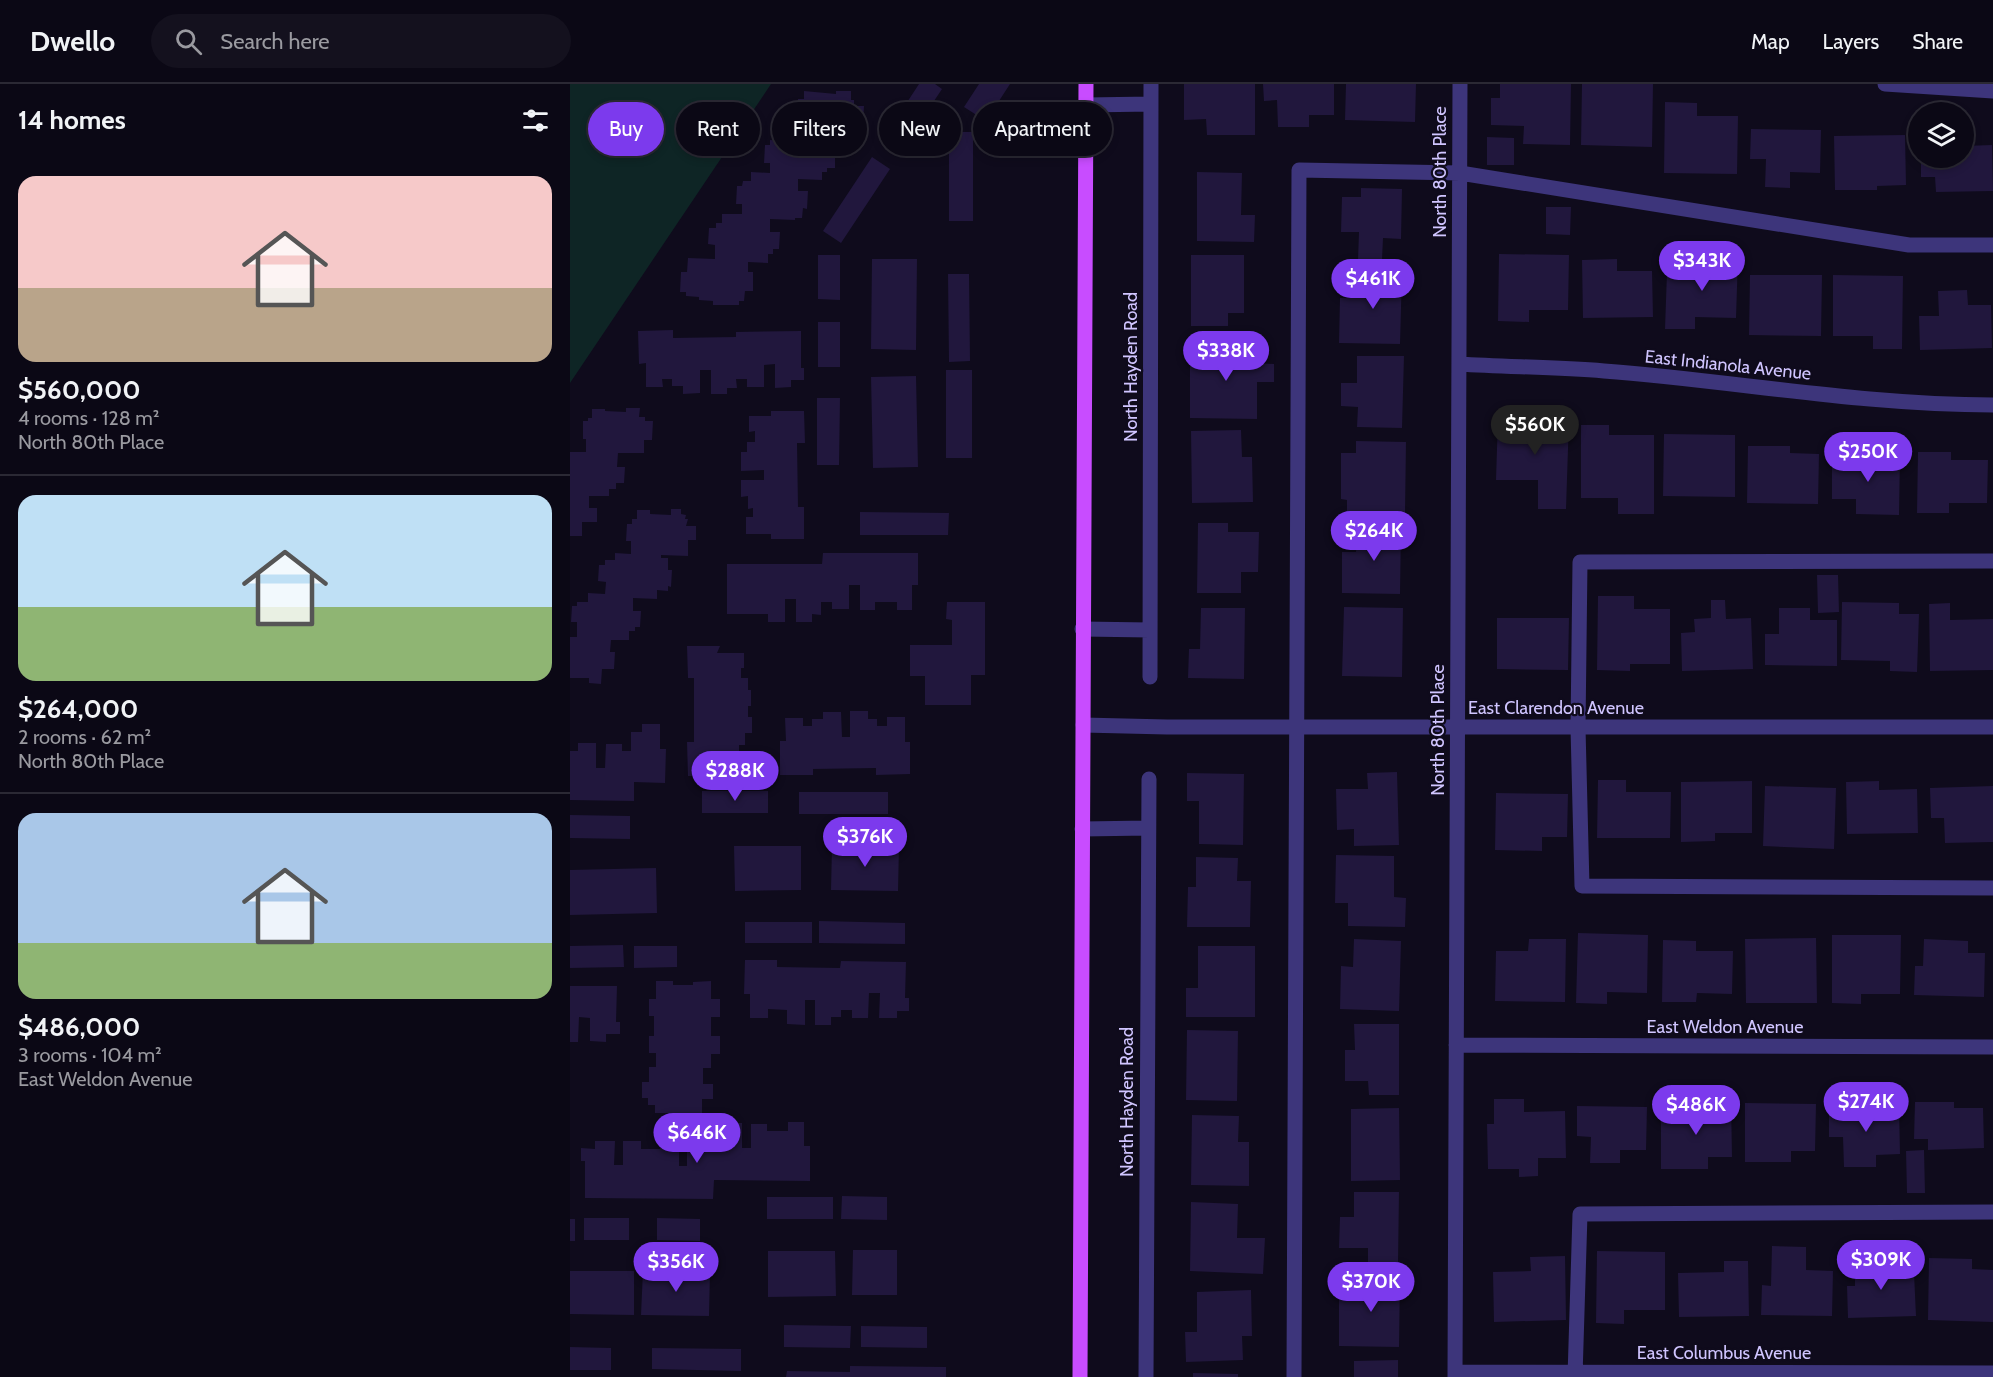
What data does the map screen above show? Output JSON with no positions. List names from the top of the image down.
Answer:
{
  "streets": {
    "street": [
      "North 80th Place",
      "East Indianola Avenue",
      "North Hayden Road",
      "East Clarendon Avenue",
      "East Weldon Avenue",
      "East Columbus Avenue"
    ]
  },
  "crossings": [
    ["North 80th Place", "East Indianola Avenue"],
    ["North 80th Place", "East Clarendon Avenue"],
    ["North 80th Place", "East Weldon Avenue"],
    ["North 80th Place", "East Columbus Avenue"]
  ],
  "page": {
    "header": "Dwello",
    "search": "Search here",
    "nav": ["Map", "Layers", "Share"],
    "heading": "14 homes",
    "chip": [
      "Buy",
      "Rent",
      "Filters",
      "New",
      "Apartment"
    ],
    "list": [
      {
        "name": "$560,000",
        "note": "4 rooms · 128 m² · North 80th Place"
      },
      {
        "name": "$264,000",
        "note": "2 rooms · 62 m² · North 80th Place"
      },
      {
        "name": "$486,000",
        "note": "3 rooms · 104 m² · East Weldon Avenue"
      }
    ],
    "price": [
      "$343K",
      "$461K",
      "$338K",
      "$560K",
      "$250K",
      "$264K",
      "$288K",
      "$376K",
      "$274K",
      "$486K",
      "$646K",
      "$309K",
      "$356K",
      "$370K"
    ]
  }
}
